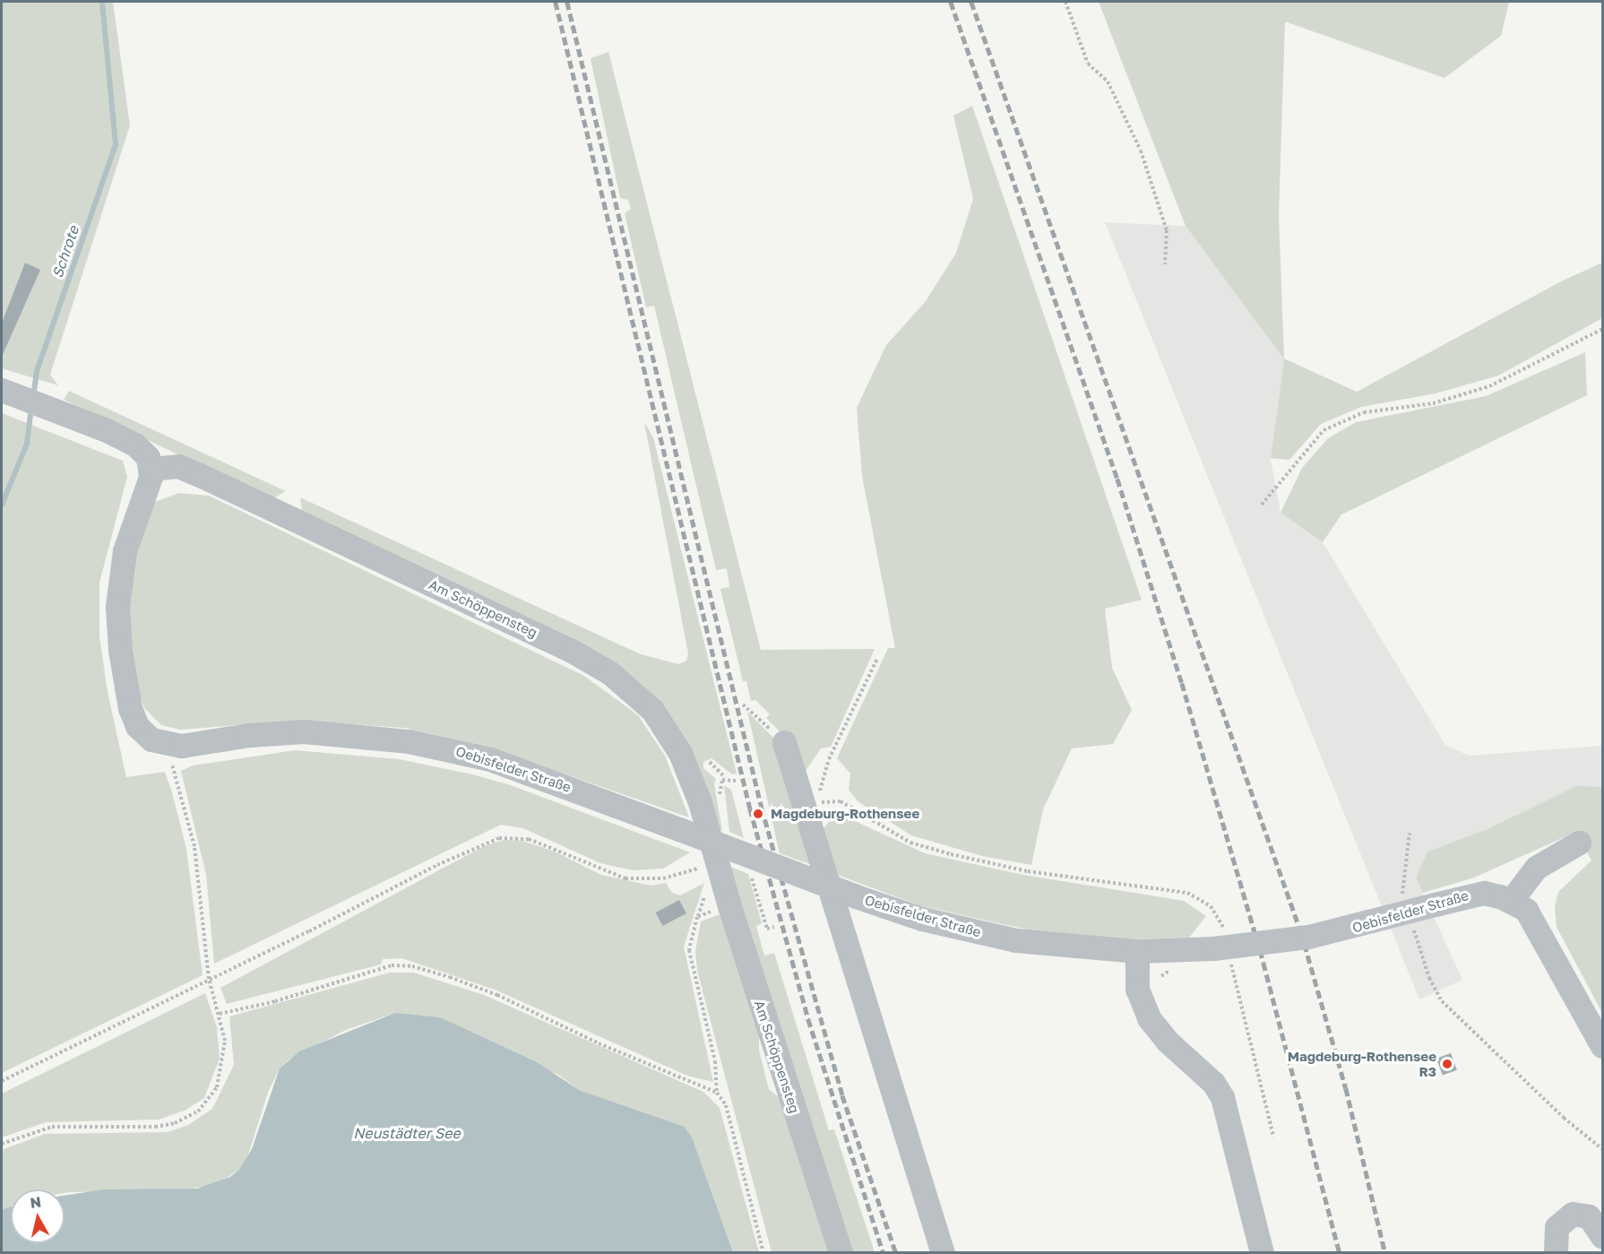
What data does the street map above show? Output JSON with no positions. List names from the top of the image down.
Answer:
{
  "streets": {
    "street": ["Am Schöppensteg", "Oebisfelder Straße"]
  },
  "crossings": [
    ["Am Schöppensteg", "Oebisfelder Straße"]
  ],
  "water": ["Schrote", "Neustädter See"],
  "places": ["Magdeburg-Rothensee", "Magdeburg-Rothensee R3"],
  "north": "top"
}
